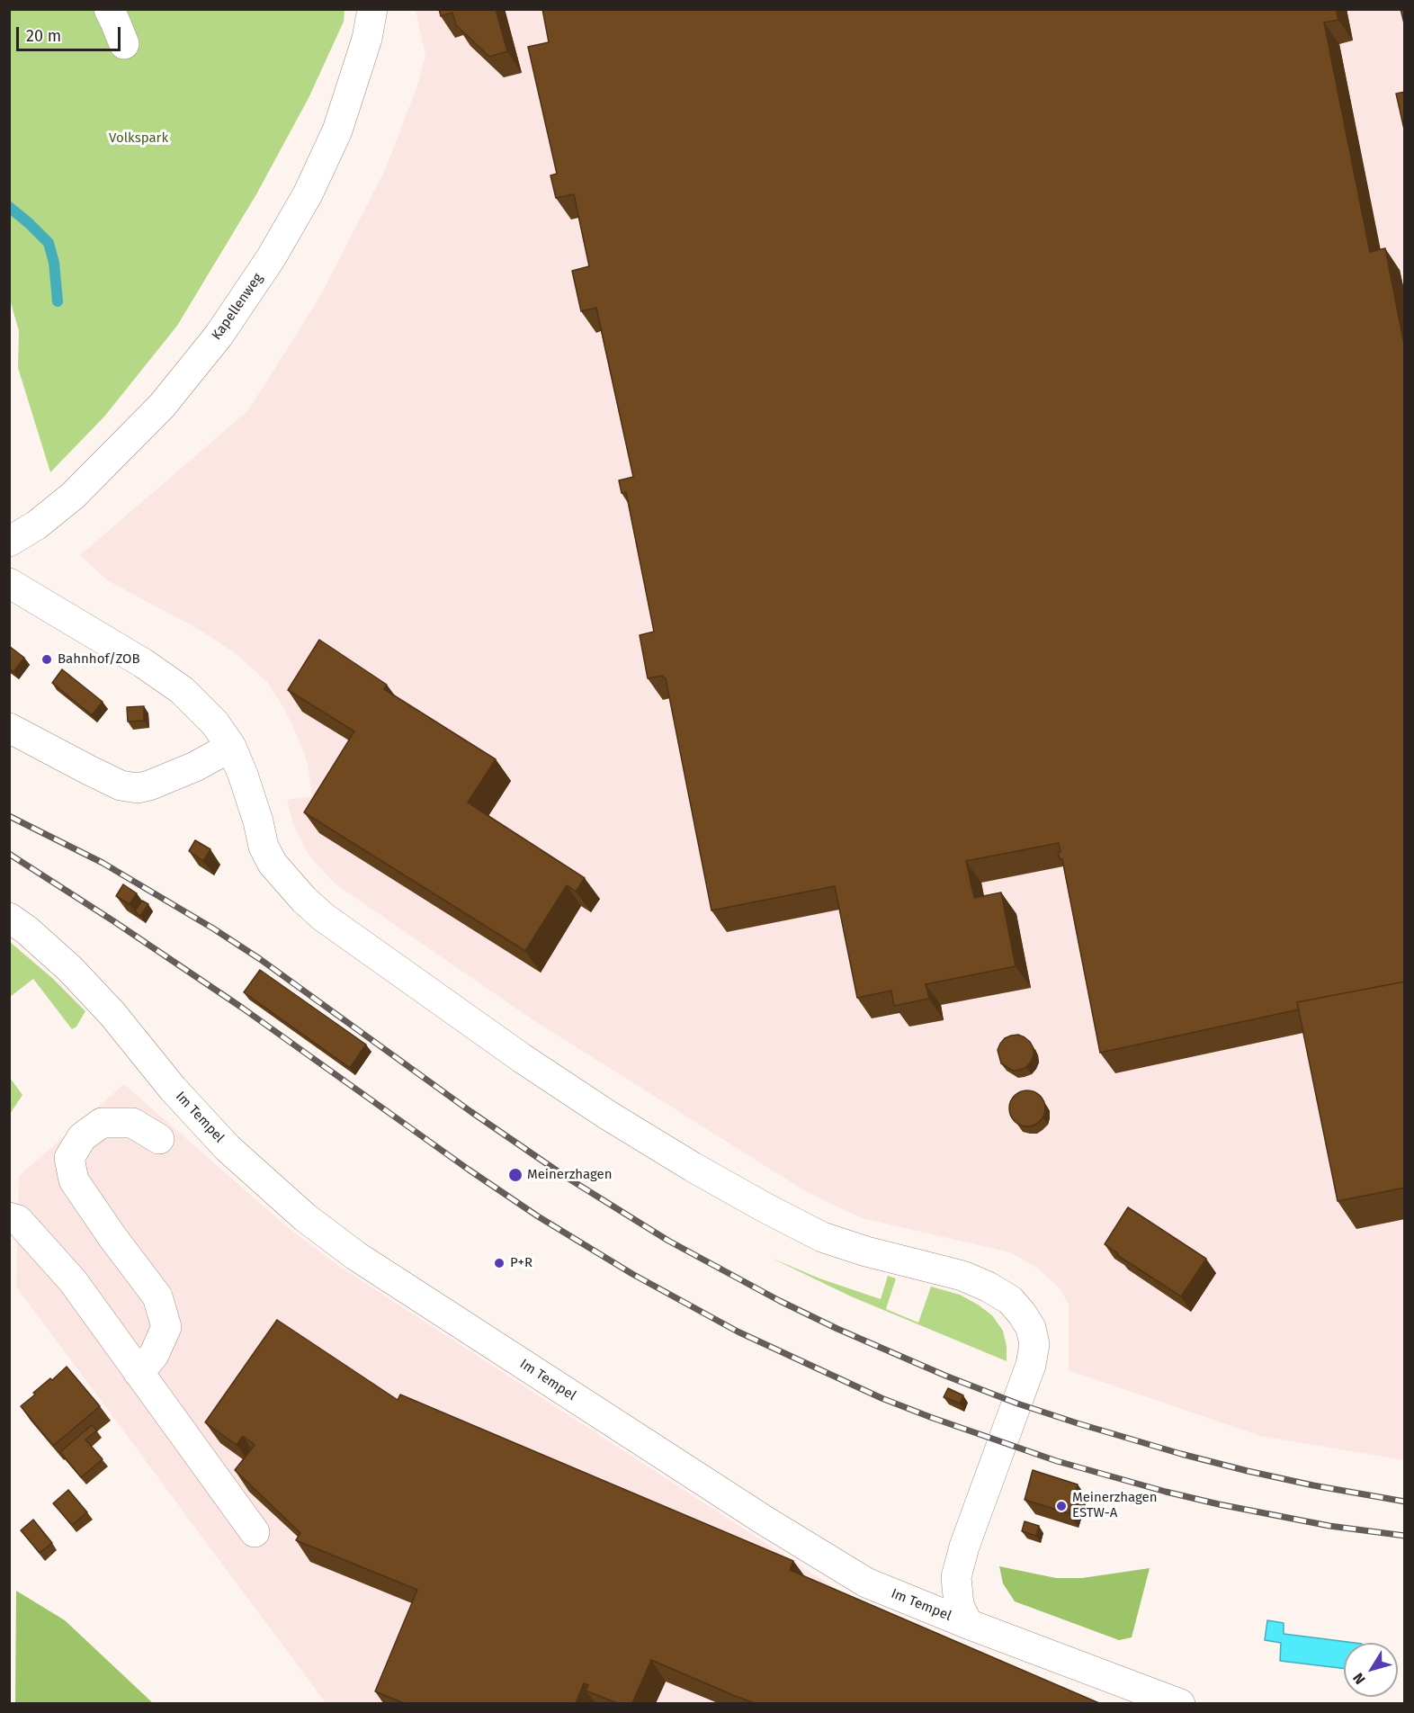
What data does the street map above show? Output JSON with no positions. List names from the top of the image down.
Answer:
{
  "streets": {
    "street": ["Kapellenweg", "Im Tempel"]
  },
  "parks": ["Volkspark"],
  "places": [
    "Bahnhof/ZOB",
    "Meinerzhagen",
    "P+R",
    "Meinerzhagen ESTW-A"
  ],
  "scale_bar": "20 m",
  "north": "bottom left"
}
